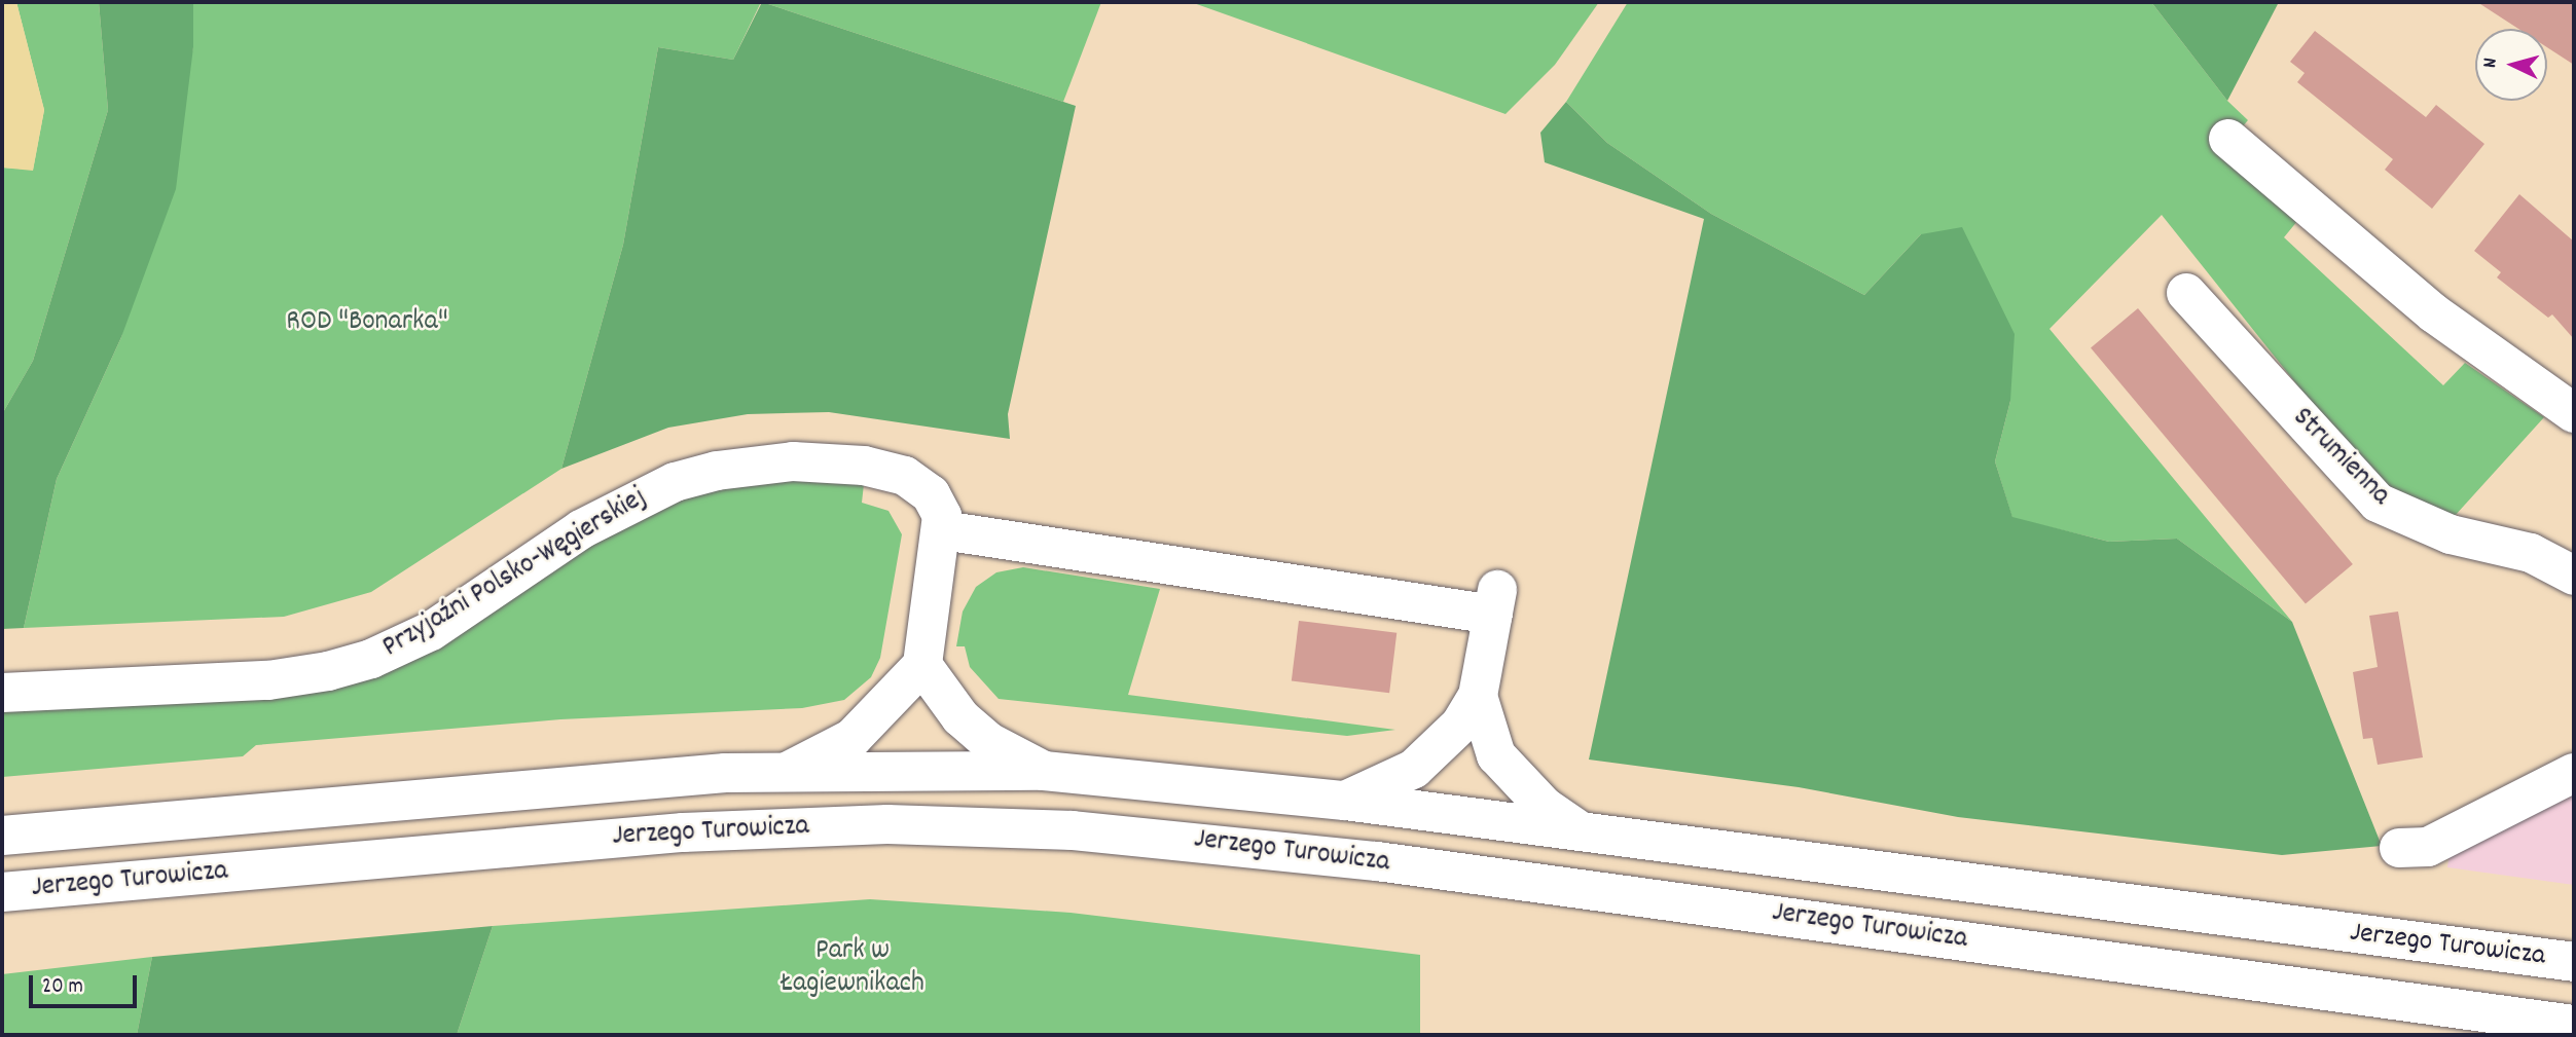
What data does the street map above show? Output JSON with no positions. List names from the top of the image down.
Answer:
{
  "streets": {
    "main road": ["Strumienna", "Przyjaźni Polsko-Węgierskiej", "Jerzego Turowicza"]
  },
  "parks": ["ROD \"Bonarka\"", "Park w Łagiewnikach"],
  "scale_bar": "20 m",
  "north": "left"
}
